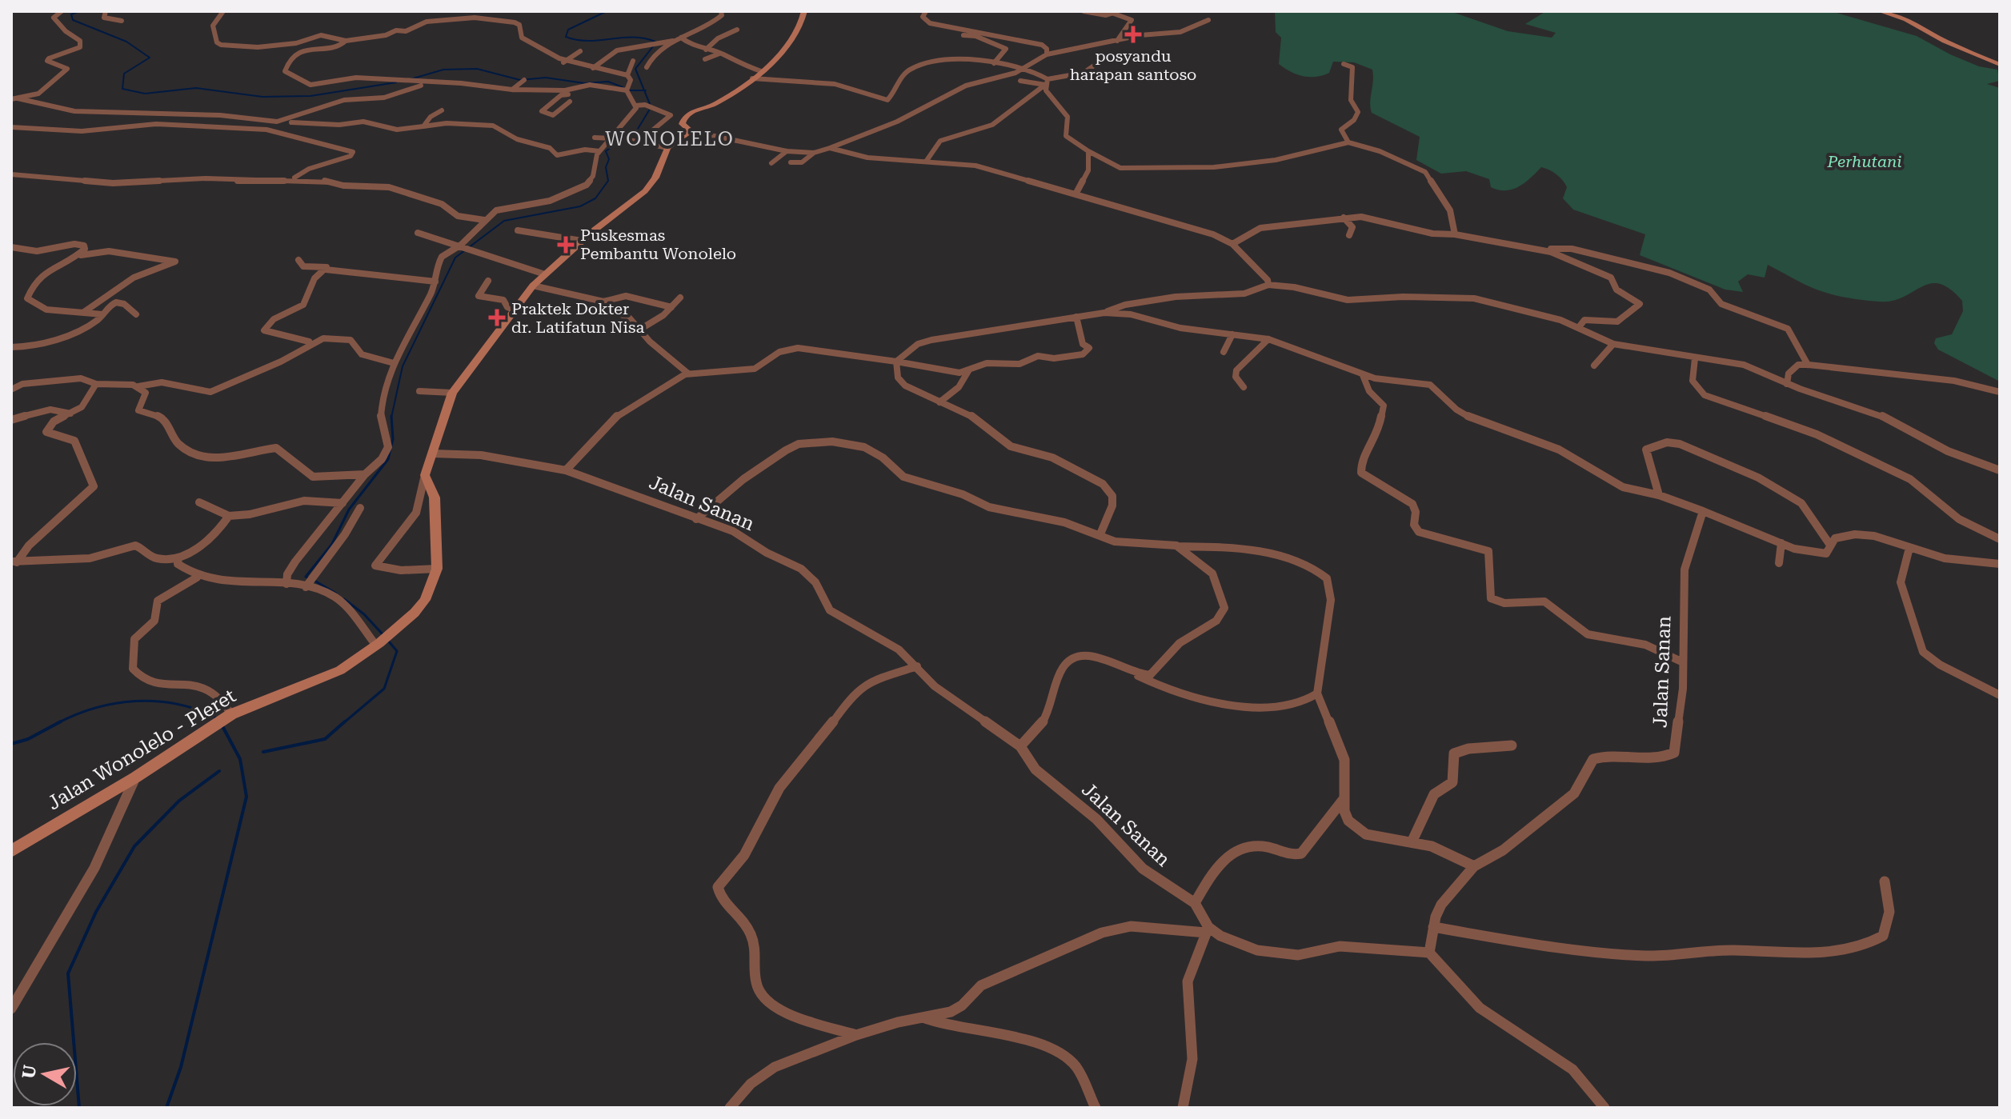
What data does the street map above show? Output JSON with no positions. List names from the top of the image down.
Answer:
{
  "streets": {
    "main road": ["Jalan Wonolelo - Pleret"],
    "street": ["Jalan Sanan"]
  },
  "districts": ["WONOLELO"],
  "parks": ["Perhutani"],
  "places": {
    "health": ["posyandu harapan santoso", "Puskesmas Pembantu Wonolelo", "Praktek Dokter dr. Latifatun Nisa"]
  },
  "north": "left"
}
